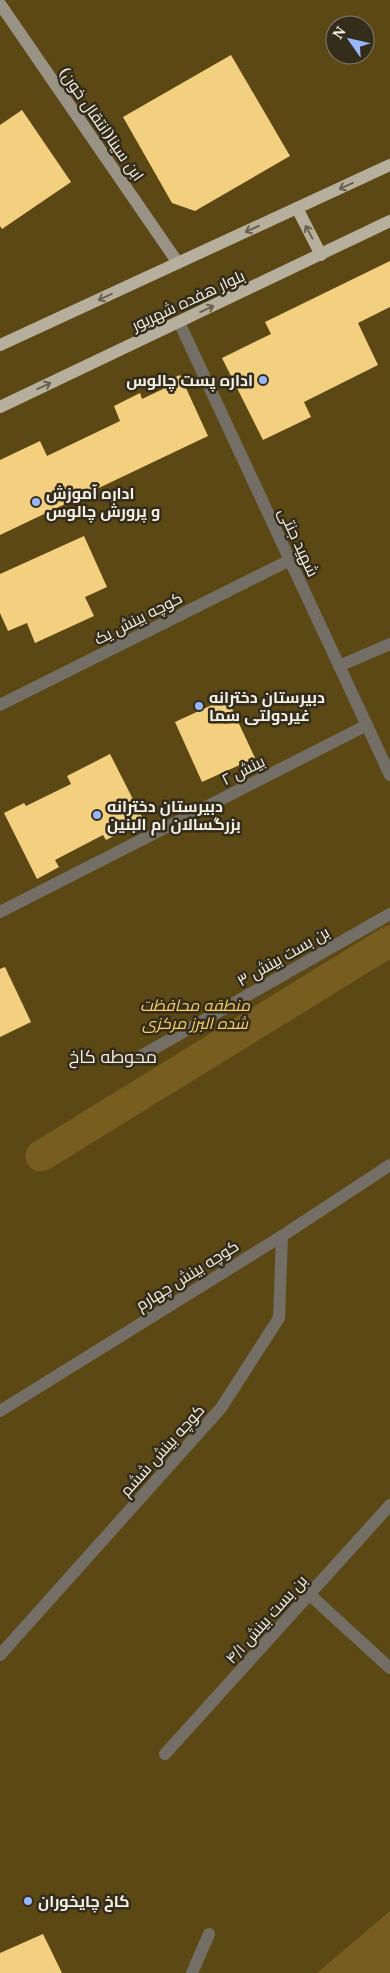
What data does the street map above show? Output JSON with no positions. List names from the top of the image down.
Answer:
{
  "streets": {
    "main road": ["ابن سینا(انتقال خون)", "بلوار هفده شهریور"],
    "street": [
      "شهید جنتی",
      "کوچه بینش یک",
      "بینش ۲",
      "بن بست بینش ۳",
      "کوچه بینش چهارم",
      "کوچه بینش ششم",
      "بن بست بینش ۴/۱"
    ]
  },
  "crossings": [
    ["بلوار هفده شهریور", "شهید جنتی"],
    ["شهید جنتی", "کوچه بینش یک"],
    ["شهید جنتی", "بینش ۲"],
    ["کوچه بینش چهارم", "کوچه بینش ششم"]
  ],
  "districts": ["محوطه کاخ"],
  "parks": ["منطقه محافظت شده البرز مرکزی"],
  "places": [
    "اداره پست چالوس",
    "اداره آموزش و پرورش چالوس",
    "دبیرستان دخترانه غیردولتی سما",
    "دبیرستان دخترانه بزرگسالان ام البنین",
    "کاخ چایخوران"
  ],
  "north": "top left"
}
